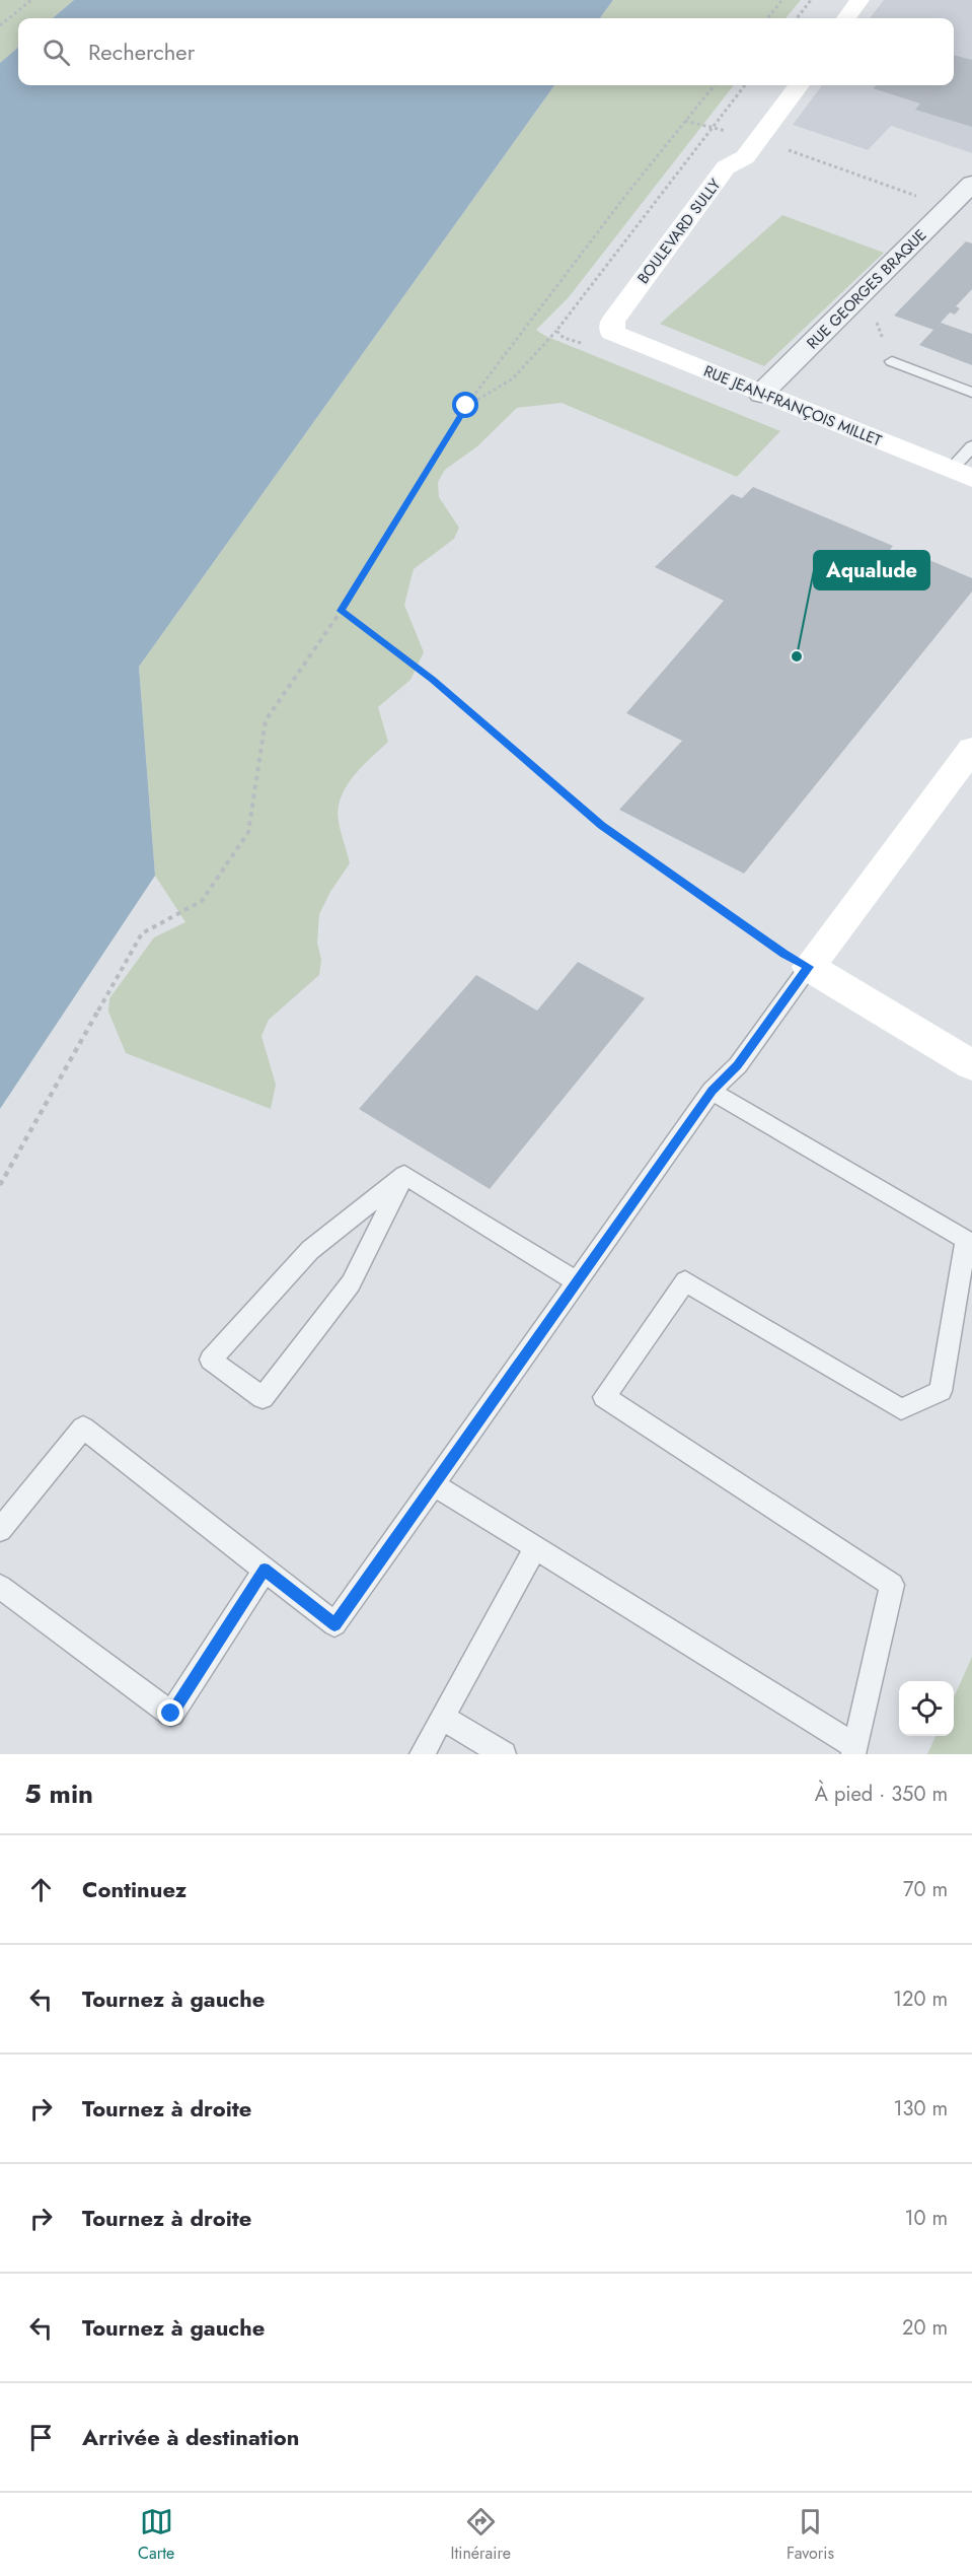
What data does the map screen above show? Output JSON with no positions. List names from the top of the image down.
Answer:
{
  "streets": {
    "street": ["BOULEVARD SULLY", "RUE GEORGES BRAQUE", "RUE JEAN-FRANÇOIS MILLET"]
  },
  "crossings": [
    ["BOULEVARD SULLY", "RUE JEAN-FRANÇOIS MILLET"],
    ["RUE GEORGES BRAQUE", "RUE JEAN-FRANÇOIS MILLET"]
  ],
  "places": ["Aqualude"],
  "page": {
    "search": "Rechercher",
    "heading": ["5 min", "À pied · 350 m"],
    "list": [
      ["Continuez", "70 m"],
      ["Tournez à gauche", "120 m"],
      ["Tournez à droite", "130 m"],
      ["Tournez à droite", "10 m"],
      ["Tournez à gauche", "20 m"],
      "Arrivée à destination"
    ],
    "nav": ["Carte", "Itinéraire", "Favoris"]
  }
}
